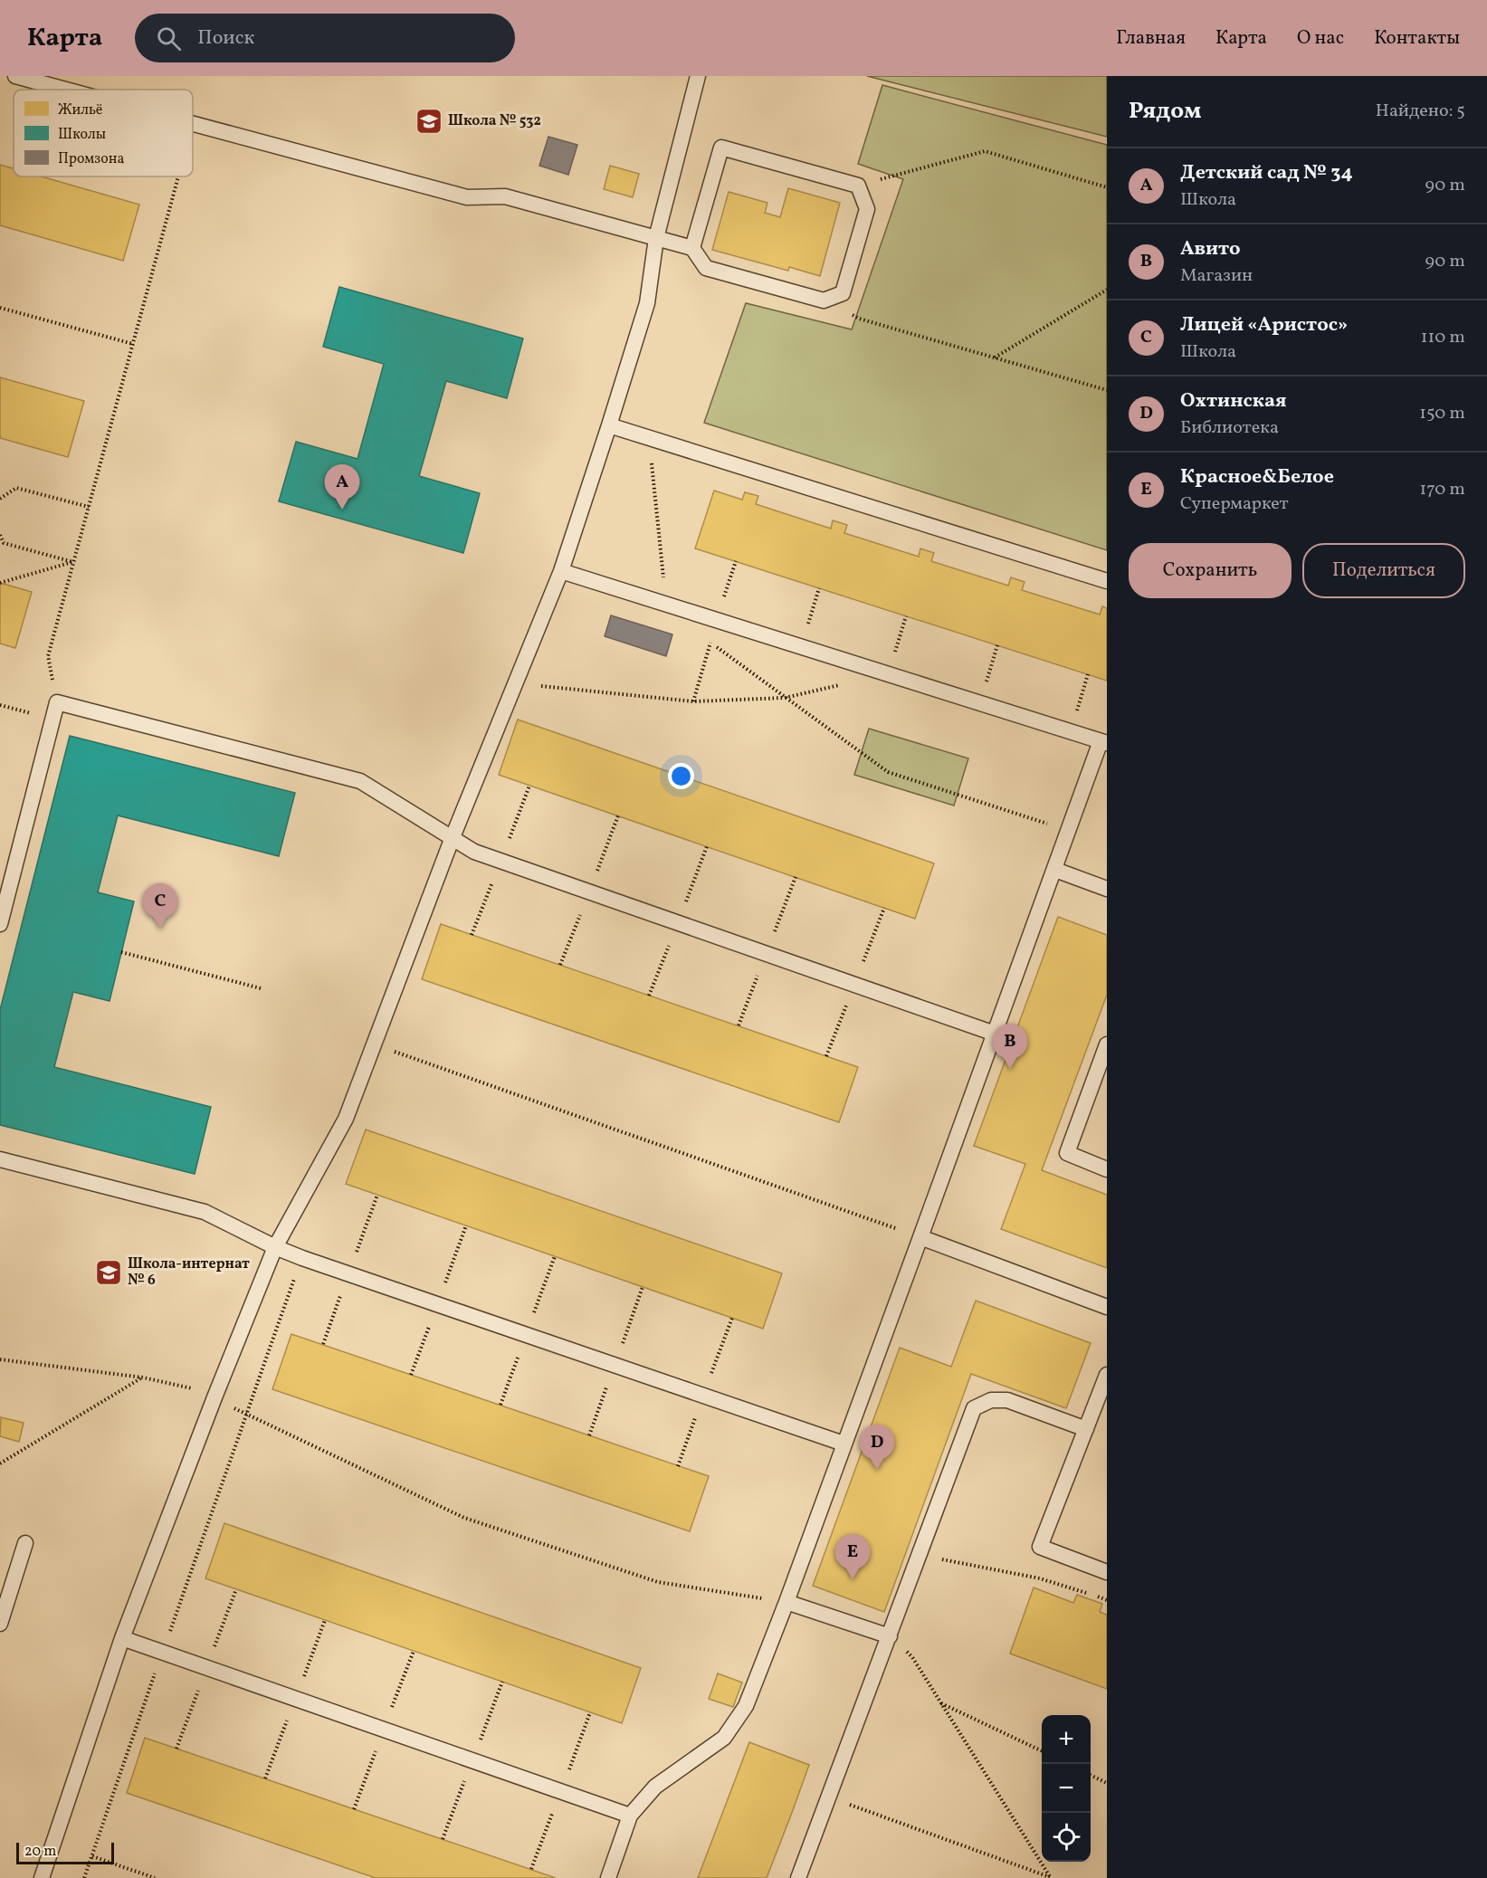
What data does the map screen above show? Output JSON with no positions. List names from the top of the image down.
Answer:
{
  "places": {
    "school or university": ["Школа № 532", "Школа-интернат № 6"]
  },
  "legend": ["Жильё", "Школы", "Промзона"],
  "scale_bar": "20 m",
  "page": {
    "header": "Карта",
    "search": "Поиск",
    "nav": [
      "Главная",
      "Карта",
      "О нас",
      "Контакты"
    ],
    "heading": ["Рядом", "Найдено: 5"],
    "list": [
      {
        "mark": "A",
        "name": "Детский сад № 34",
        "note": "Школа",
        "value": "90 m"
      },
      {
        "mark": "B",
        "name": "Авито",
        "note": "Магазин",
        "value": "90 m"
      },
      {
        "mark": "C",
        "name": "Лицей «Аристос»",
        "note": "Школа",
        "value": "110 m"
      },
      {
        "mark": "D",
        "name": "Охтинская",
        "note": "Библиотека",
        "value": "150 m"
      },
      {
        "mark": "E",
        "name": "Красное&Белое",
        "note": "Супермаркет",
        "value": "170 m"
      }
    ],
    "pins": [
      "A",
      "C",
      "B",
      "D",
      "E"
    ],
    "buttons": ["Сохранить", "Поделиться"],
    "map_buttons": ["+", "−"],
    "scale": "20 m"
  }
}
